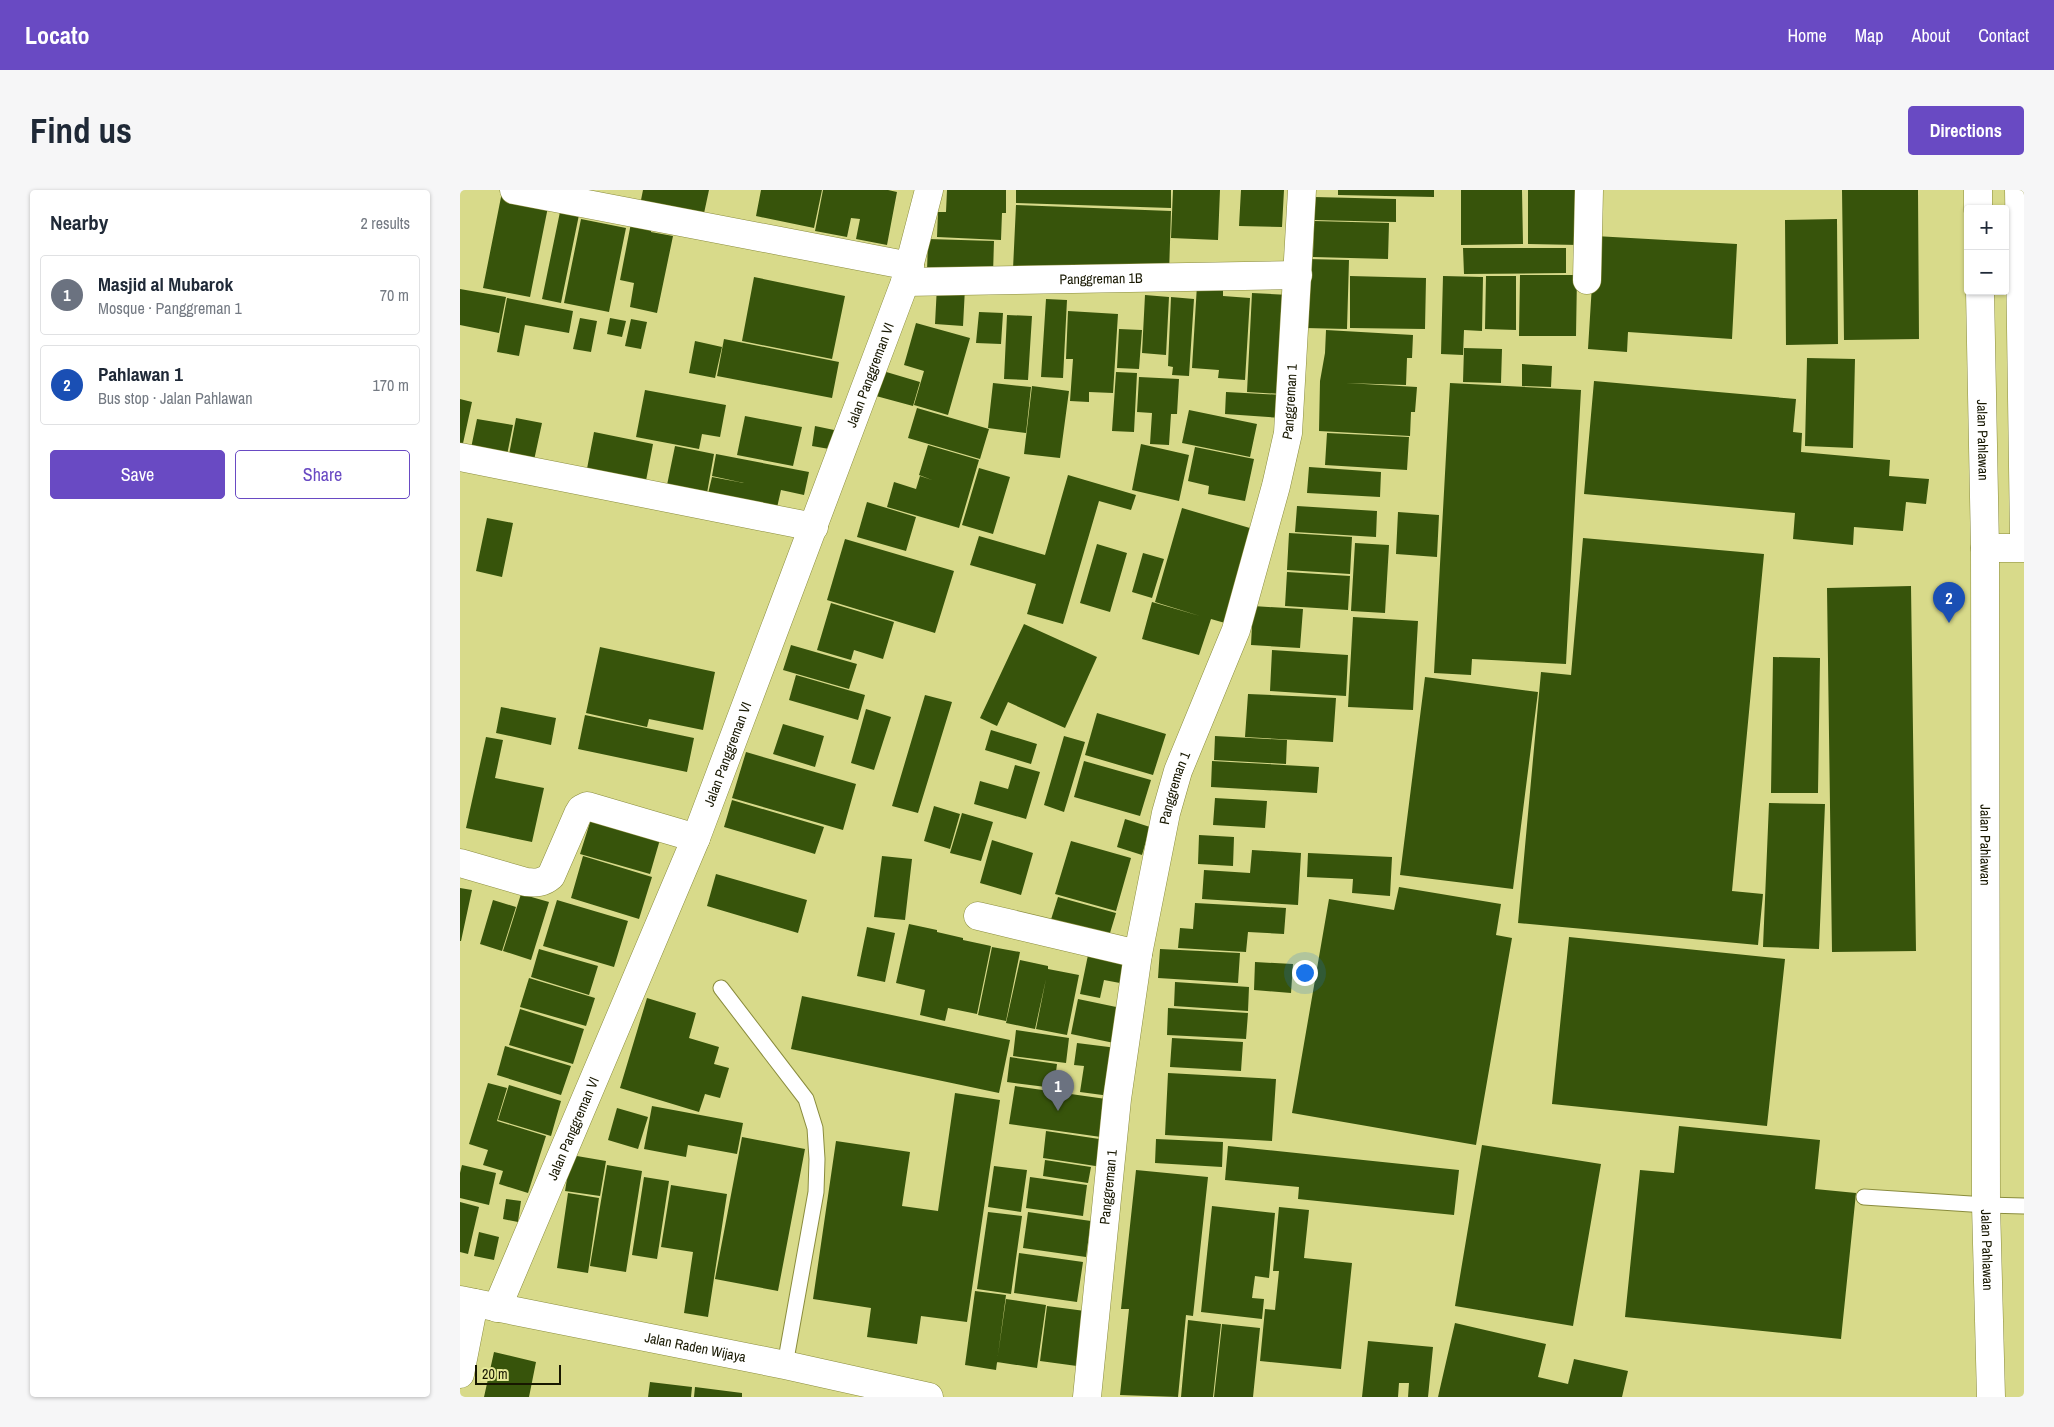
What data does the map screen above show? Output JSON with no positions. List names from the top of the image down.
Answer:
{
  "streets": {
    "street": [
      "Panggreman 1B",
      "Jalan Panggreman VI",
      "Panggreman 1",
      "Jalan Pahlawan",
      "Jalan Raden Wijaya"
    ]
  },
  "crossings": [
    ["Panggreman 1B", "Jalan Panggreman VI"],
    ["Panggreman 1B", "Panggreman 1"],
    ["Jalan Panggreman VI", "Jalan Raden Wijaya"]
  ],
  "scale_bar": "20 m",
  "page": {
    "header": "Locato",
    "nav": [
      "Home",
      "Map",
      "About",
      "Contact"
    ],
    "buttons": [
      "Directions",
      ["Save", "Share"]
    ],
    "title": "Find us",
    "heading": ["Nearby", "2 results"],
    "map_buttons": ["+", "−"],
    "list": [
      {
        "mark": "1",
        "name": "Masjid al Mubarok",
        "note": "Mosque · Panggreman 1",
        "value": "70 m"
      },
      {
        "mark": "2",
        "name": "Pahlawan 1",
        "note": "Bus stop · Jalan Pahlawan",
        "value": "170 m"
      }
    ],
    "pins": ["2", "1"],
    "scale": "20 m"
  }
}
